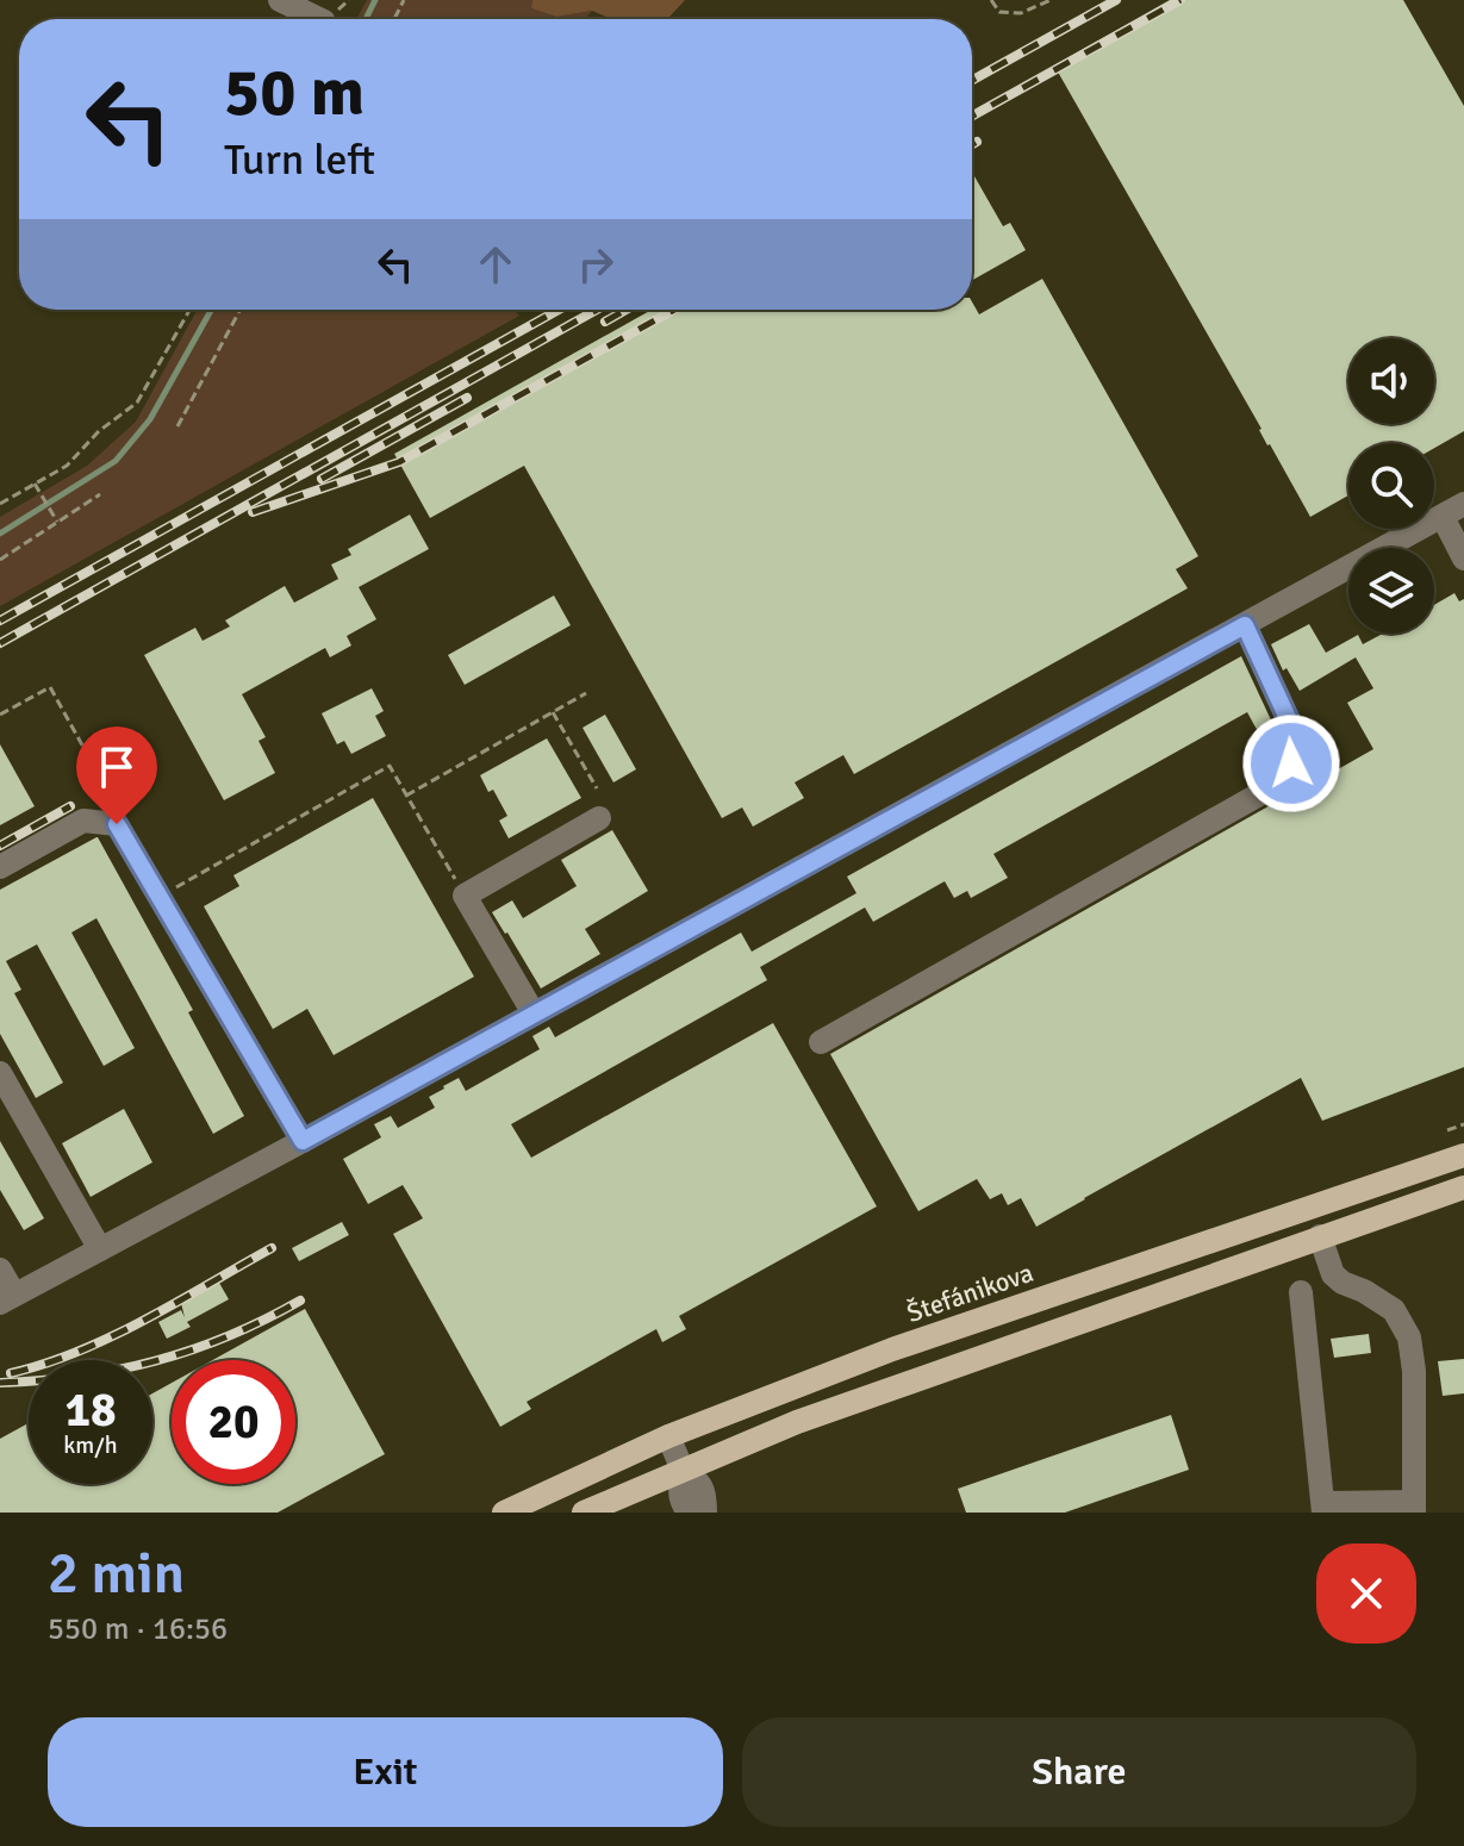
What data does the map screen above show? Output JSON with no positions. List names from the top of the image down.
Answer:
{
  "streets": {
    "main road": ["Štefánikova"]
  },
  "page": {
    "turn": ["50 m", "Turn left"],
    "speed": "18 km/h",
    "limit": "20",
    "heading": ["2 min", "550 m · 16:56"],
    "buttons": ["Exit", "Share"]
  }
}
